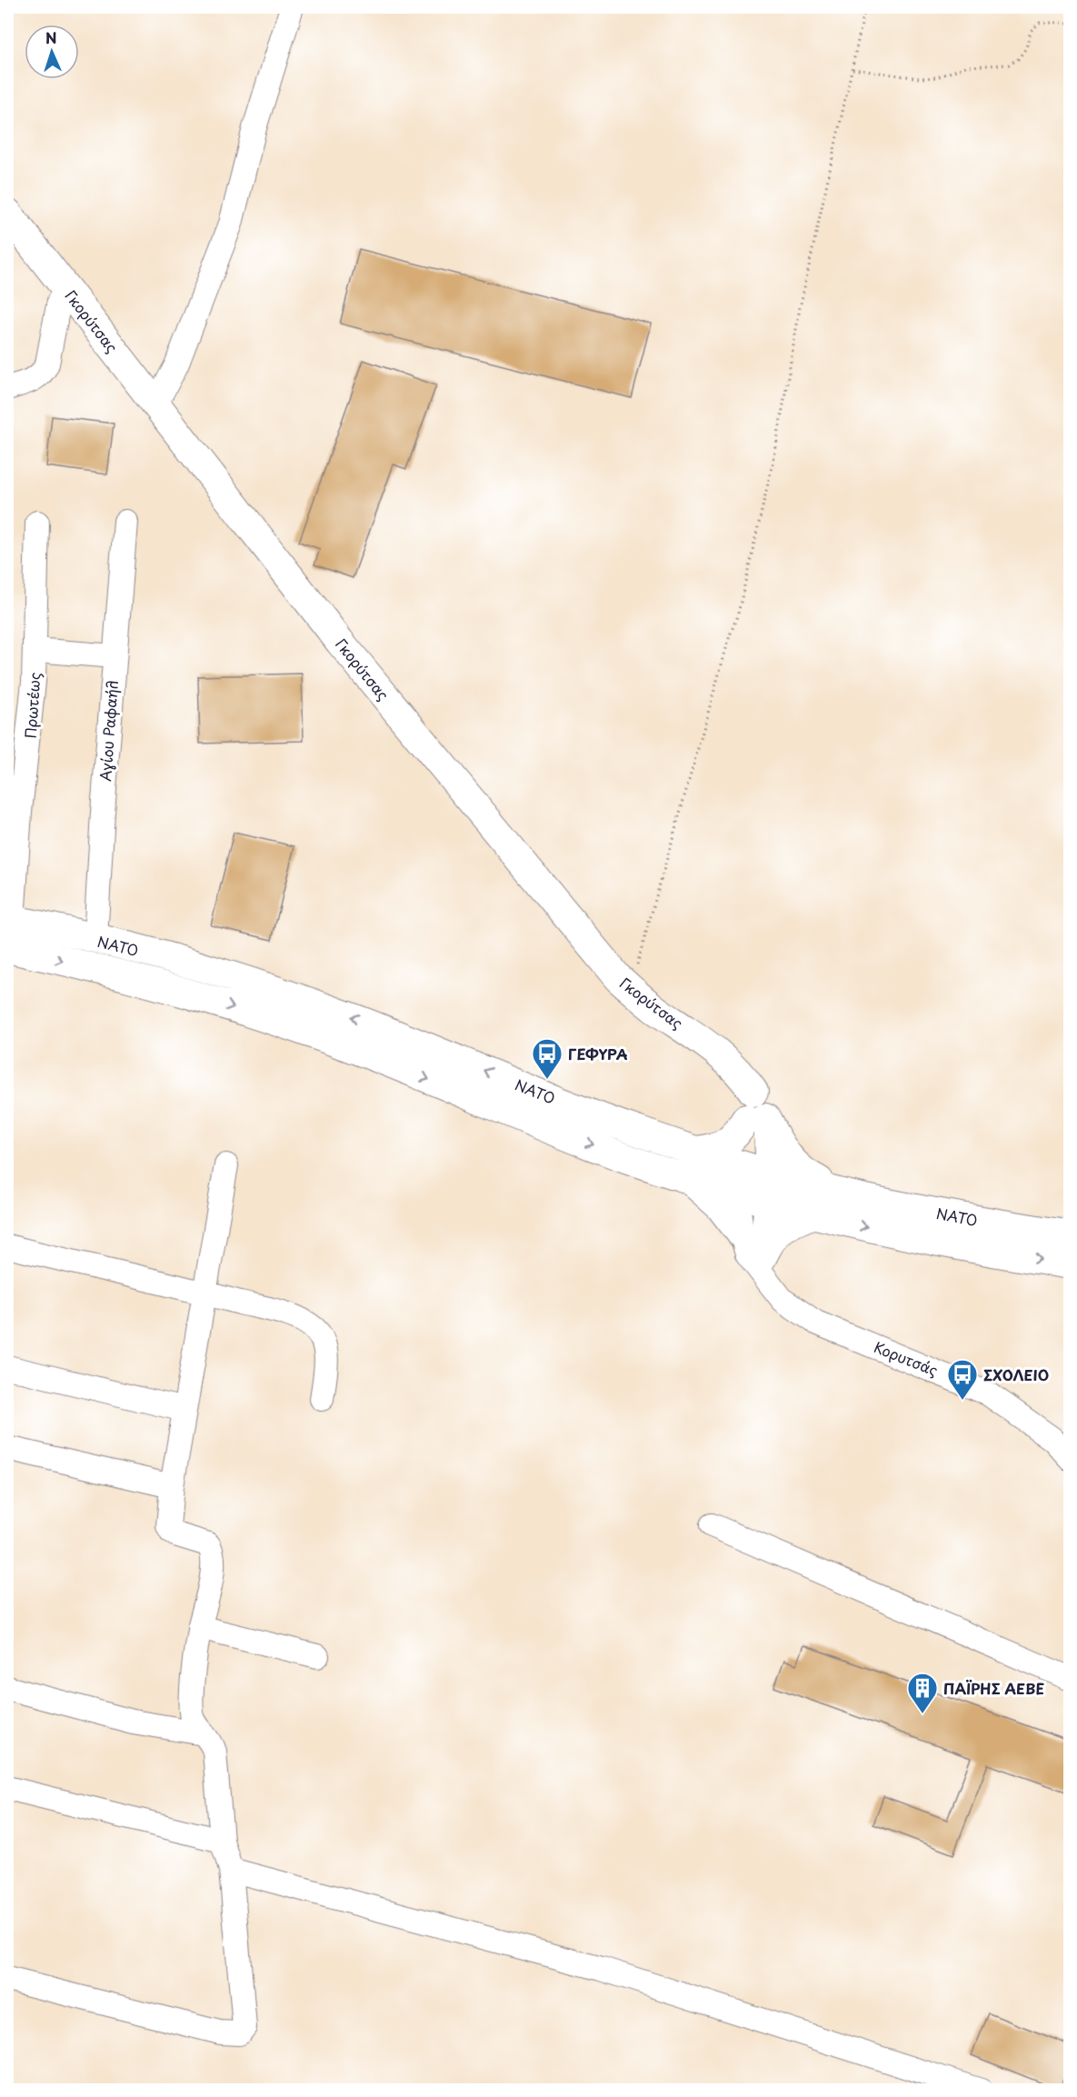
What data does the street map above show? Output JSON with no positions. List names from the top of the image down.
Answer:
{
  "streets": {
    "main road": ["Γκορύτσας", "ΝΑΤΟ"],
    "street": ["Πρωτέως", "Αγίου Ραφαήλ", "Κορυτσάς"]
  },
  "crossings": [
    ["Γκορύτσας", "ΝΑΤΟ"],
    ["Πρωτέως", "ΝΑΤΟ"],
    ["Αγίου Ραφαήλ", "ΝΑΤΟ"],
    ["ΝΑΤΟ", "Κορυτσάς"]
  ],
  "places": {
    "bus stop": ["ΓΕΦΥΡΑ", "ΣΧΟΛΕΙΟ"],
    "building": ["ΠΑΪΡΗΣ ΑΕΒΕ"]
  },
  "north": "top"
}
